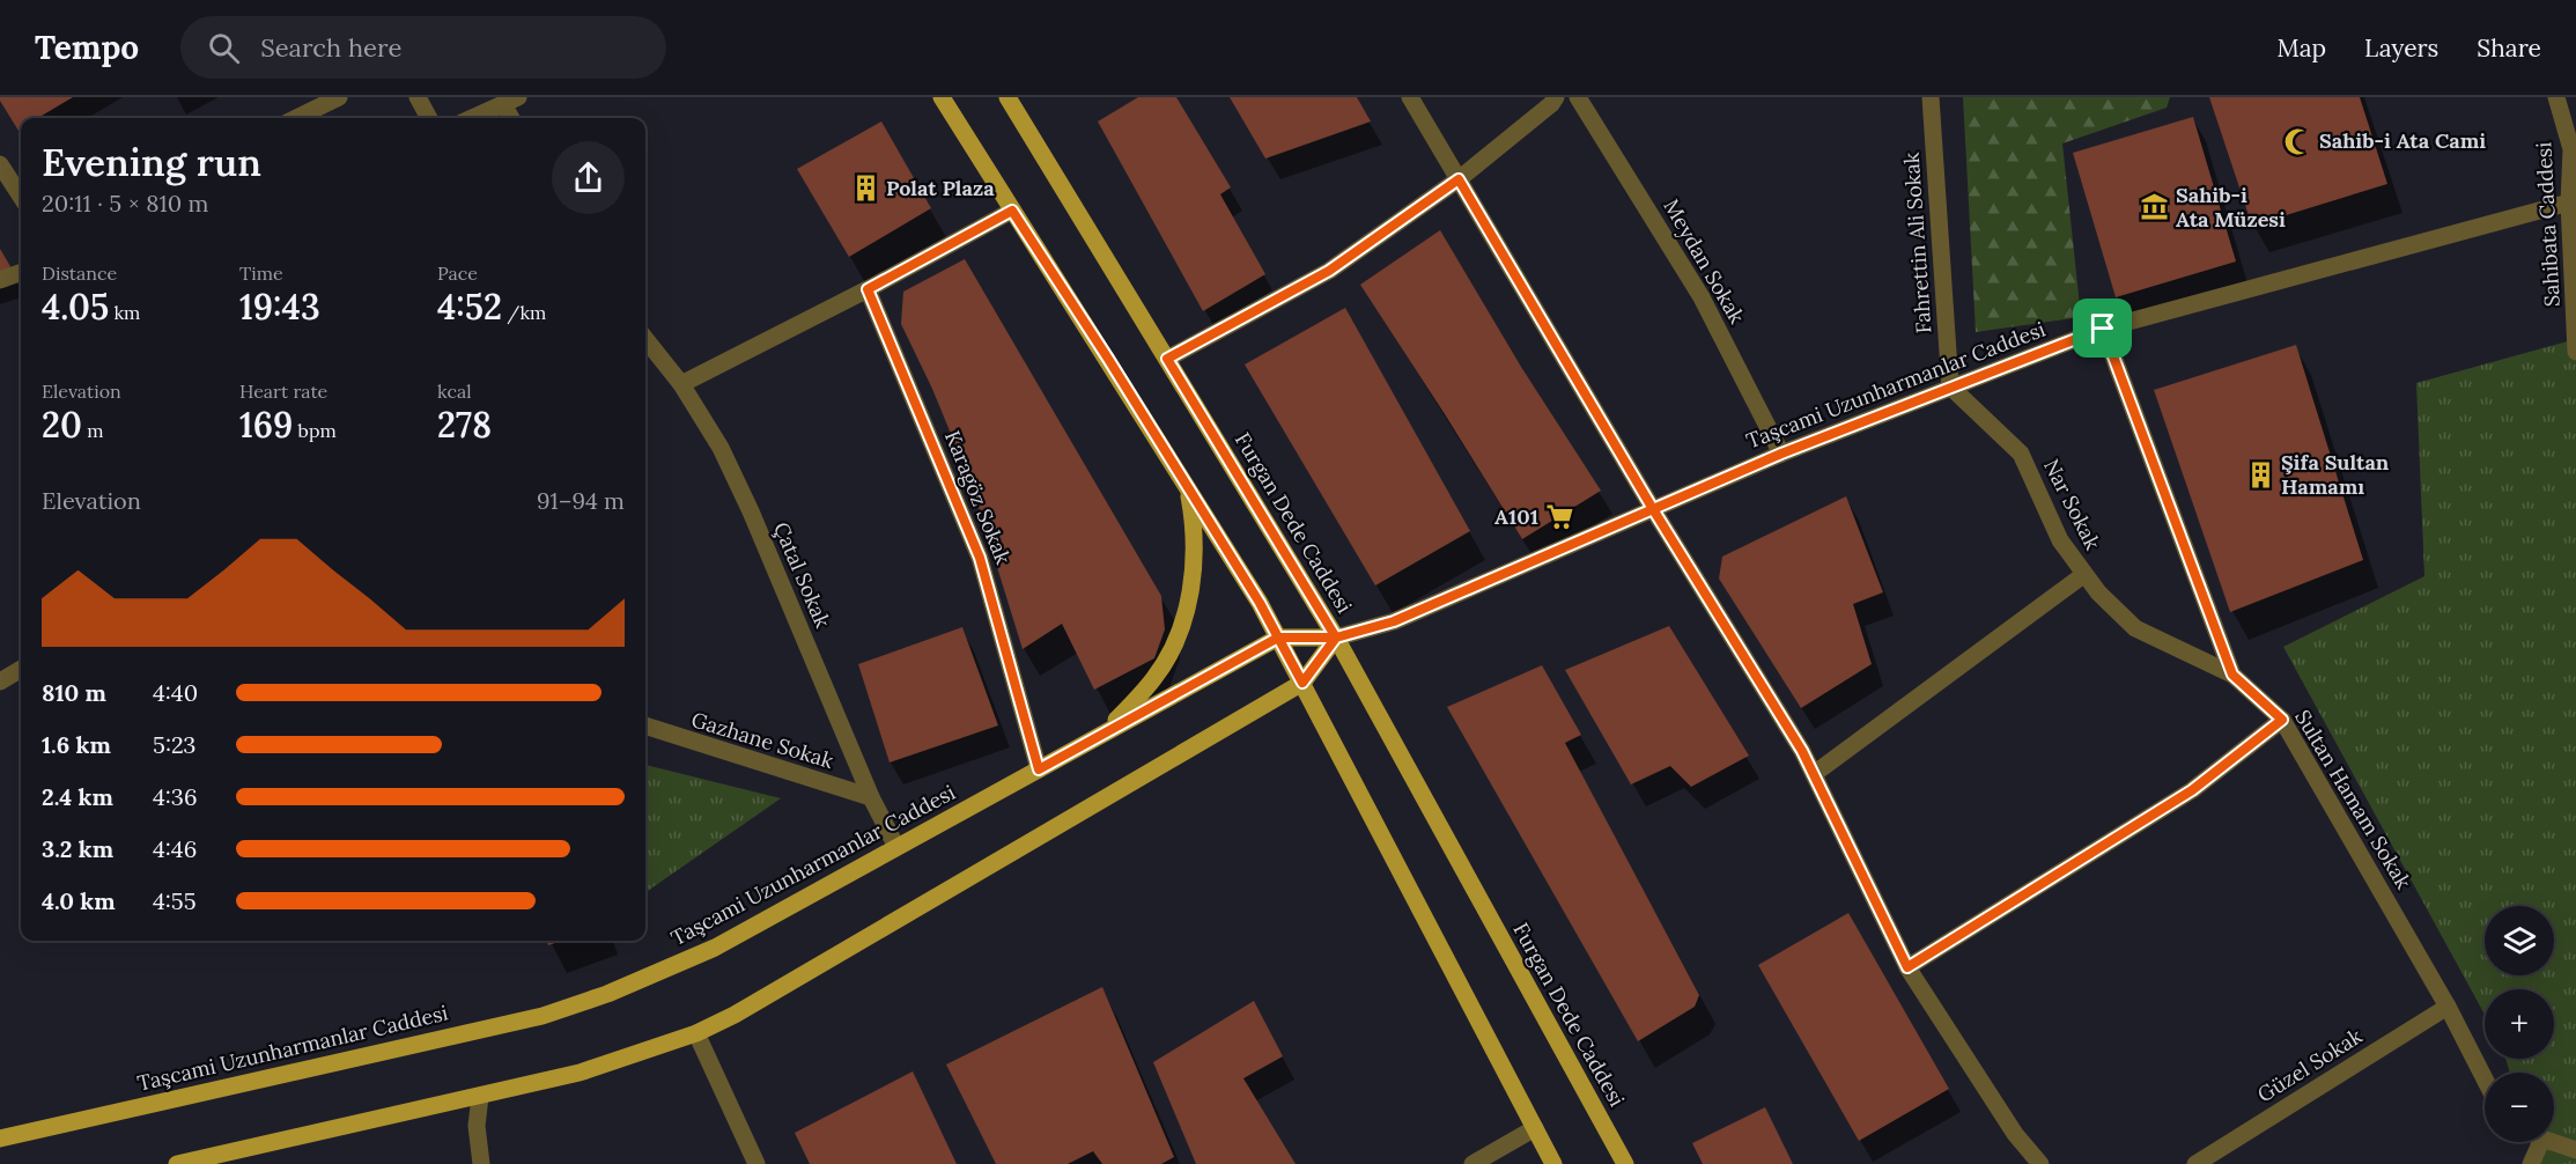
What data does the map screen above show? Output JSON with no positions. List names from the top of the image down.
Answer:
{
  "streets": {
    "main road": ["Taşcami Uzunharmanlar Caddesi", "Furgan Dede Caddesi"],
    "street": [
      "Sahibata Caddesi",
      "Fahrettin Ali Sokak",
      "Meydan Sokak",
      "Karagöz Sokak",
      "Nar Sokak",
      "Çatal Sokak",
      "Gazhane Sokak",
      "Sultan Hamam Sokak",
      "Güzel Sokak"
    ]
  },
  "crossings": [
    ["Sahibata Caddesi", "Taşcami Uzunharmanlar Caddesi"],
    ["Fahrettin Ali Sokak", "Taşcami Uzunharmanlar Caddesi"],
    ["Fahrettin Ali Sokak", "Nar Sokak"],
    ["Meydan Sokak", "Taşcami Uzunharmanlar Caddesi"],
    ["Taşcami Uzunharmanlar Caddesi", "Karagöz Sokak"],
    ["Taşcami Uzunharmanlar Caddesi", "Nar Sokak"],
    ["Taşcami Uzunharmanlar Caddesi", "Furgan Dede Caddesi"],
    ["Taşcami Uzunharmanlar Caddesi", "Çatal Sokak"],
    ["Taşcami Uzunharmanlar Caddesi", "Sultan Hamam Sokak"],
    ["Nar Sokak", "Sultan Hamam Sokak"],
    ["Çatal Sokak", "Gazhane Sokak"],
    ["Sultan Hamam Sokak", "Güzel Sokak"]
  ],
  "places": {
    "mosque": ["Sahib-i Ata Cami"],
    "building": ["Polat Plaza", "Şifa Sultan Hamamı"],
    "museum": ["Sahib-i Ata Müzesi"],
    "supermarket": ["A101"]
  },
  "page": {
    "header": "Tempo",
    "search": "Search here",
    "nav": ["Map", "Layers", "Share"],
    "heading": ["Evening run", "20:11 · 5 × 810 m"],
    "stats": [
      ["Distance", "4.05 km"],
      ["Time", "19:43"],
      ["Pace", "4:52 /km"],
      ["Elevation", "20 m"],
      ["Heart rate", "169 bpm"],
      ["kcal", "278"]
    ],
    "chart": ["Elevation", "91–94 m"],
    "list": [
      {
        "name": "810 m",
        "note": "4:40"
      },
      {
        "name": "1.6 km",
        "note": "5:23"
      },
      {
        "name": "2.4 km",
        "note": "4:36"
      },
      {
        "name": "3.2 km",
        "note": "4:46"
      },
      {
        "name": "4.0 km",
        "note": "4:55"
      }
    ],
    "map_buttons": ["+", "−"]
  }
}
